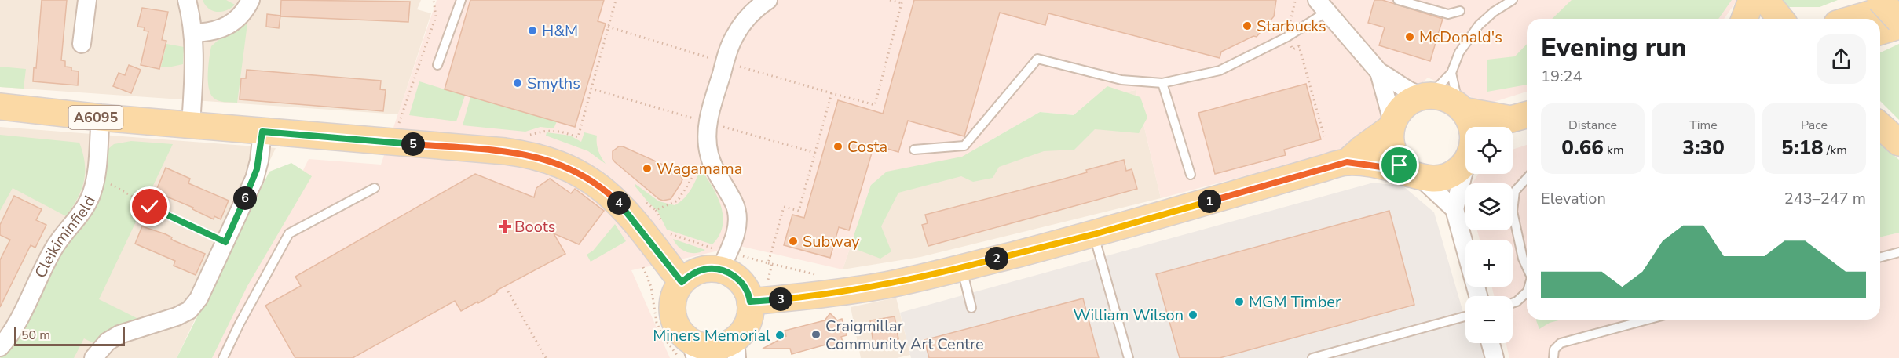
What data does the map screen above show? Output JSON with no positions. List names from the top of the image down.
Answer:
{
  "streets": {
    "main road": ["A6095"],
    "street": ["Cleikiminfield"]
  },
  "crossings": [
    ["A6095", "Cleikiminfield"]
  ],
  "places": {
    "other": [
      "Starbucks",
      "H&M",
      "McDonald's",
      "Smyths",
      "Costa",
      "Wagamama",
      "Subway",
      "MGM Timber",
      "William Wilson",
      "Craigmillar Community Art Centre",
      "Miners Memorial"
    ],
    "health": ["Boots"]
  },
  "scale_bar": "50 m",
  "page": {
    "heading": ["Evening run", "19:24"],
    "stats": [
      ["Distance", "0.66 km"],
      ["Time", "3:30"],
      ["Pace", "5:18 /km"]
    ],
    "map_buttons": ["+", "−"],
    "pins": [
      "5",
      "6",
      "1",
      "4",
      "2",
      "3"
    ],
    "chart": ["Elevation", "243–247 m"],
    "scale": "50 m"
  }
}
